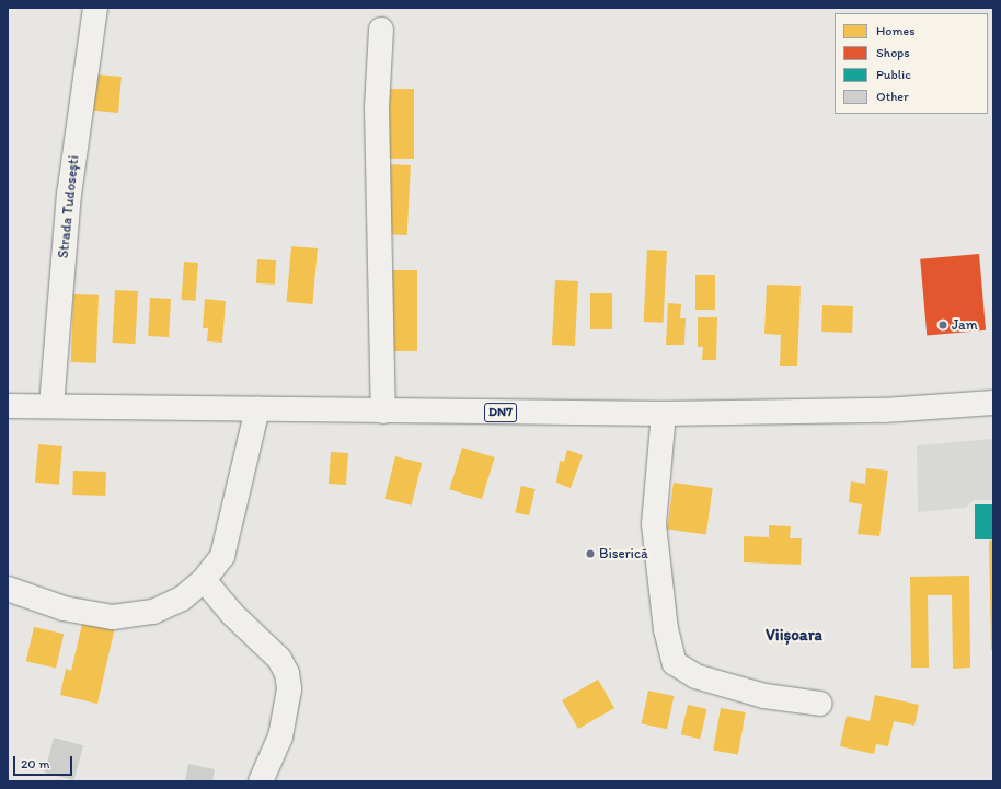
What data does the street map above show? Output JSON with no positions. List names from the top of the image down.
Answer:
{
  "streets": {
    "street": ["Strada Tudosești", "DN7"]
  },
  "crossings": [
    ["Strada Tudosești", "DN7"]
  ],
  "districts": ["Viișoara"],
  "places": ["Jam", "Biserică"],
  "legend": [
    "Homes",
    "Shops",
    "Public",
    "Other"
  ],
  "scale_bar": "20 m"
}
